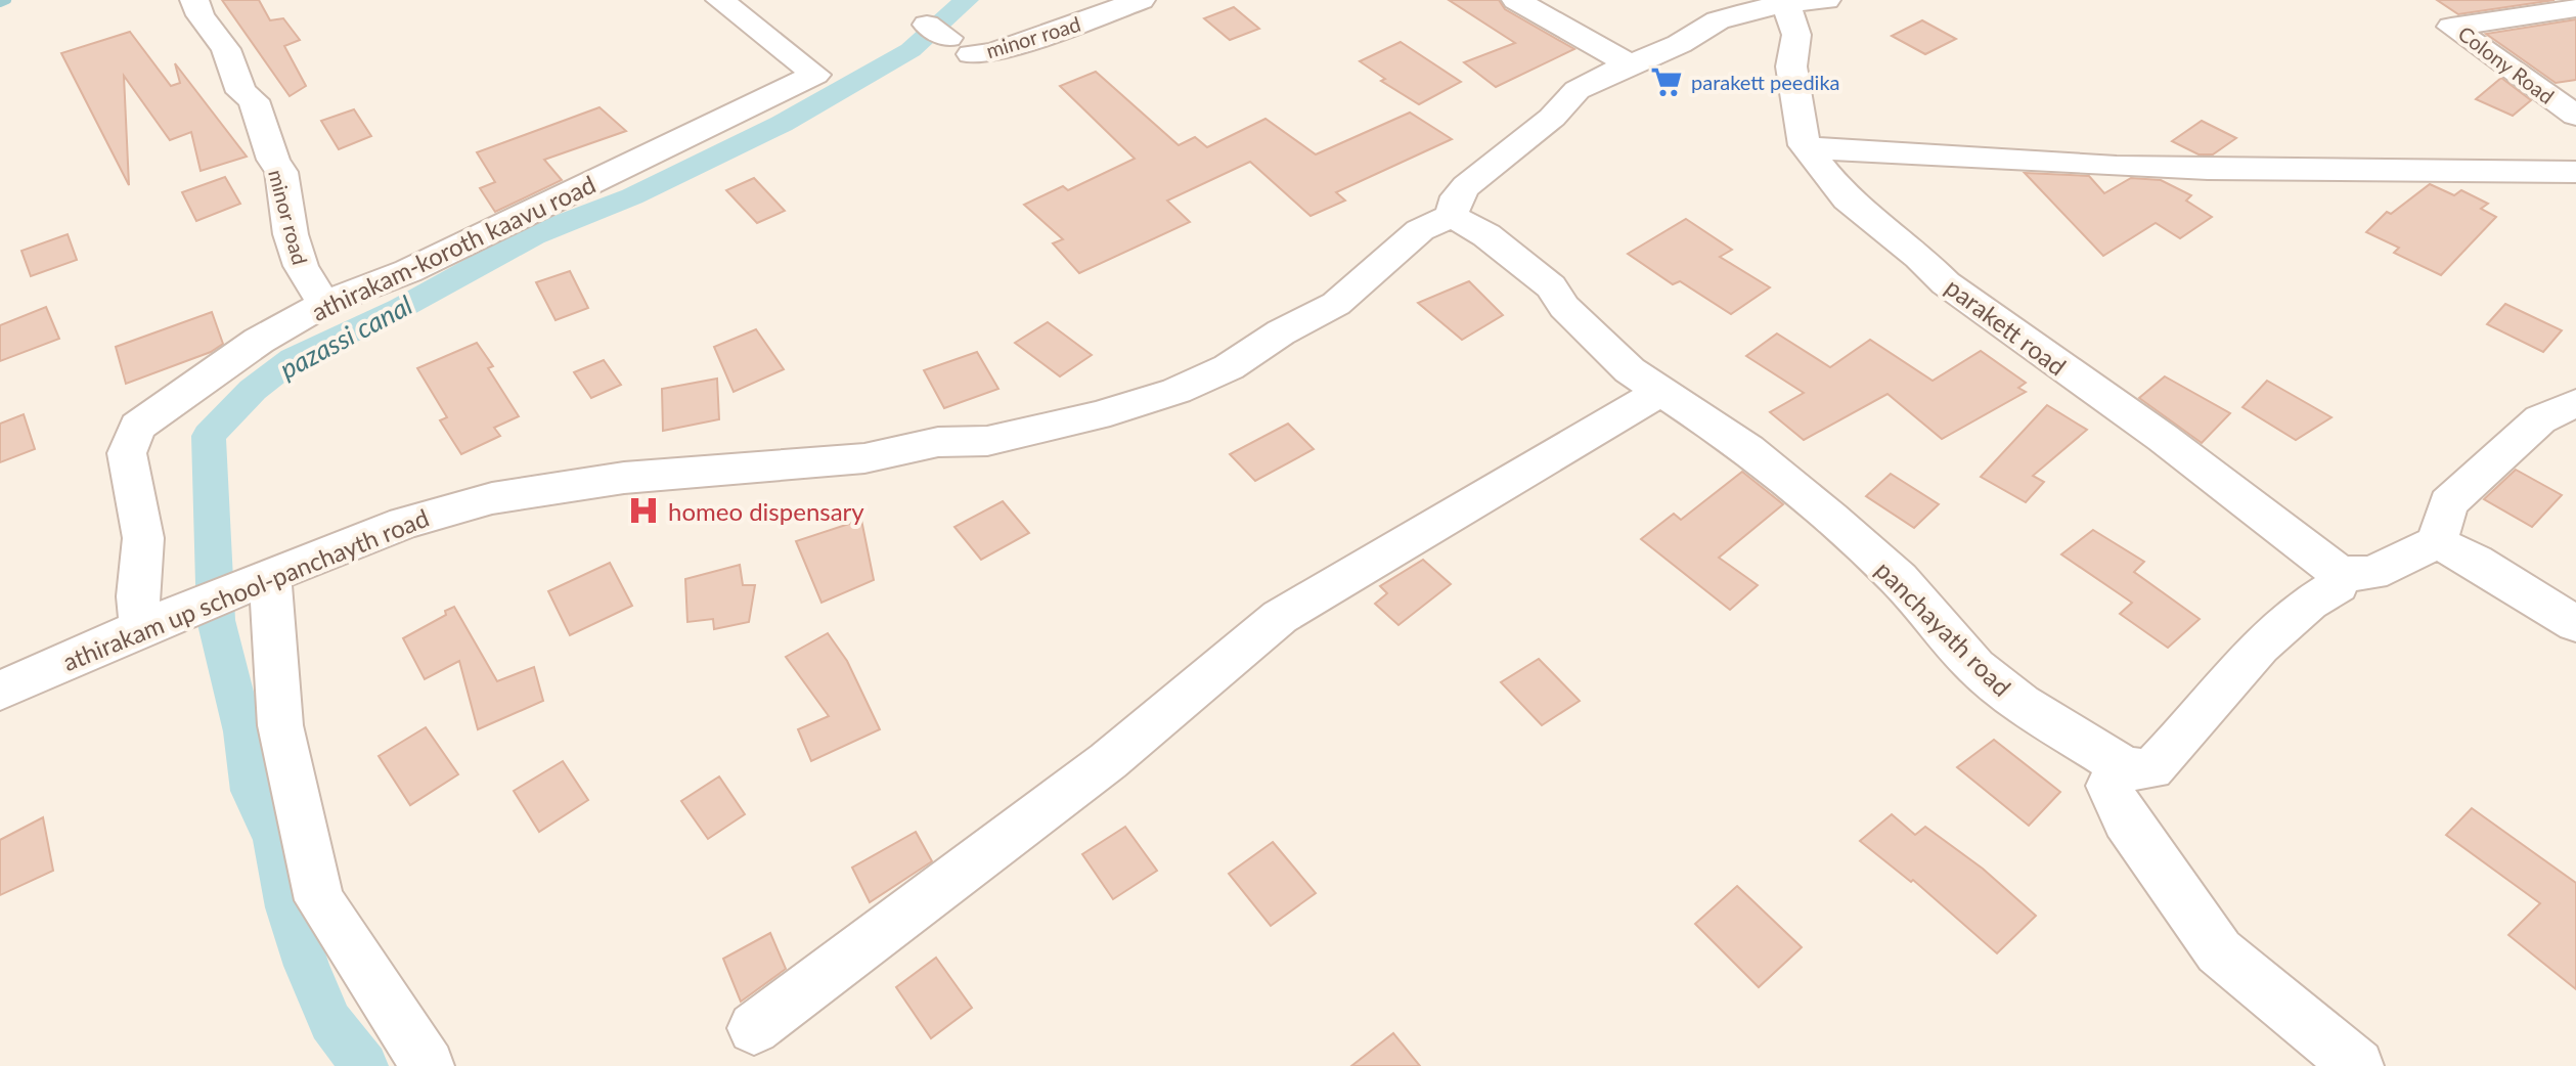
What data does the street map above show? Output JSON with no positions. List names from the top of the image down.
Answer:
{
  "streets": {
    "street": [
      "minor road",
      "Colony Road",
      "athirakam-koroth kaavu road",
      "parakett road",
      "athirakam up school-panchayth road",
      "panchayath road"
    ]
  },
  "crossings": [
    ["minor road", "athirakam-koroth kaavu road"],
    ["athirakam-koroth kaavu road", "athirakam up school-panchayth road"],
    ["athirakam up school-panchayth road", "panchayath road"]
  ],
  "water": ["pazassi canal"],
  "places": {
    "supermarket": ["parakett peedika"],
    "hospital": ["homeo dispensary"]
  }
}
